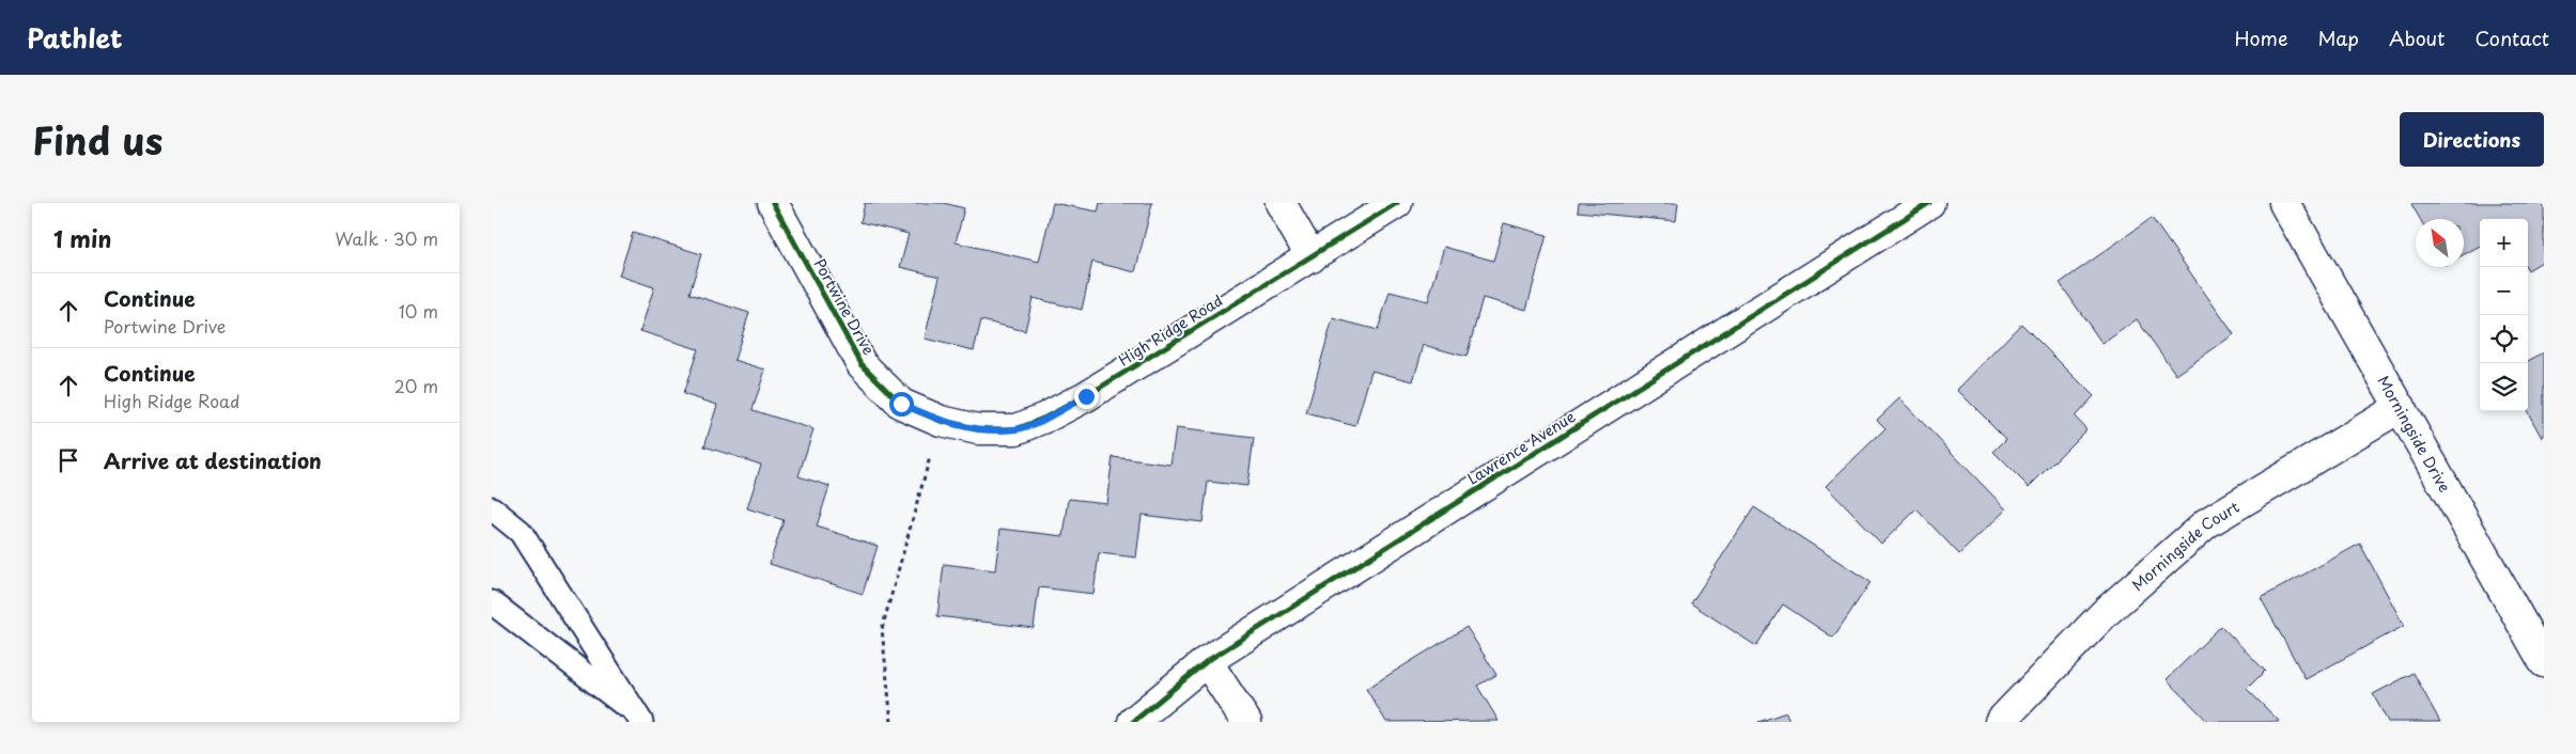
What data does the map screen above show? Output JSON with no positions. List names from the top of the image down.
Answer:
{
  "streets": {
    "street": [
      "Portwine Drive",
      "High Ridge Road",
      "Morningside Drive",
      "Lawrence Avenue",
      "Morningside Court"
    ]
  },
  "crossings": [
    ["Portwine Drive", "High Ridge Road"],
    ["Morningside Drive", "Morningside Court"]
  ],
  "north": "top left",
  "page": {
    "header": "Pathlet",
    "nav": [
      "Home",
      "Map",
      "About",
      "Contact"
    ],
    "title": "Find us",
    "buttons": "Directions",
    "heading": ["1 min", "Walk · 30 m"],
    "map_buttons": ["+", "−"],
    "list": [
      ["Continue", "Portwine Drive", "10 m"],
      ["Continue", "High Ridge Road", "20 m"],
      "Arrive at destination"
    ]
  }
}
